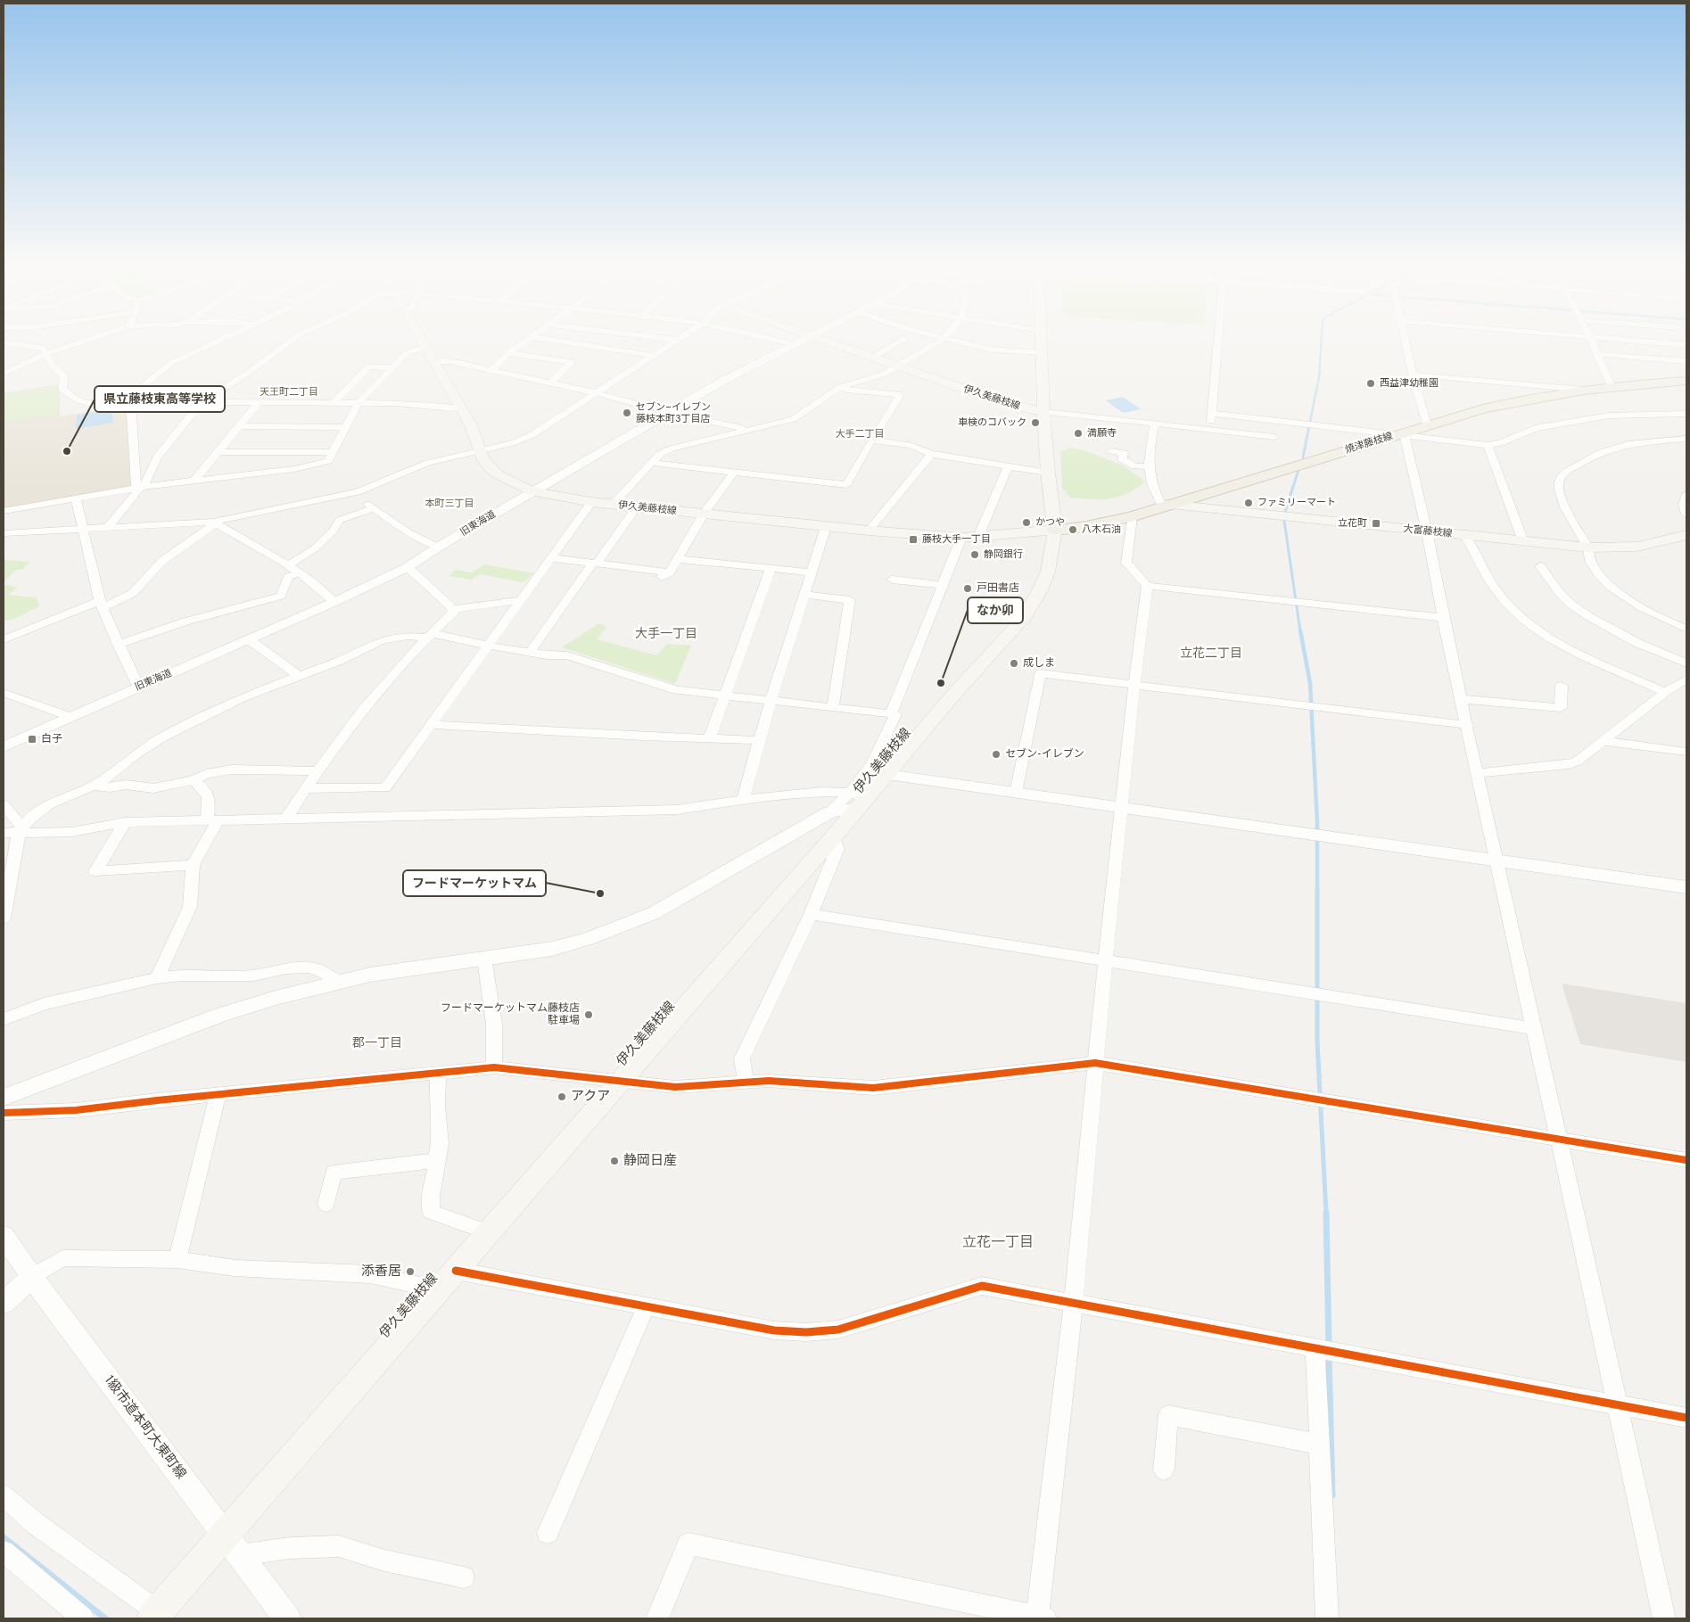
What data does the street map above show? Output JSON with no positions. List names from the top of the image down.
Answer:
{
  "streets": {
    "main road": ["伊久美藤枝線", "焼津藤枝線", "大富藤枝線"],
    "street": ["旧東海道", "1級市道本町大東町線"]
  },
  "crossings": [
    ["伊久美藤枝線", "焼津藤枝線"],
    ["伊久美藤枝線", "旧東海道"],
    ["伊久美藤枝線", "1級市道本町大東町線"],
    ["焼津藤枝線", "大富藤枝線"]
  ],
  "districts": [
    "天王町二丁目",
    "大手二丁目",
    "本町三丁目",
    "大手一丁目",
    "立花二丁目",
    "郡一丁目",
    "立花一丁目"
  ],
  "places": {
    "other": [
      "西益津幼稚園",
      "セブン−イレブン 藤枝本町3丁目店",
      "車検のコバック",
      "満願寺",
      "県立藤枝東高等学校",
      "ファミリーマート",
      "かつや",
      "八木石油",
      "静岡銀行",
      "戸田書店",
      "成しま",
      "なか卯",
      "セブン-イレブン",
      "フードマーケットマム",
      "フードマーケットマム藤枝店 駐車場",
      "アクア",
      "静岡日産",
      "添香居"
    ],
    "transit": ["立花町", "藤枝大手一丁目", "白子"]
  }
}
